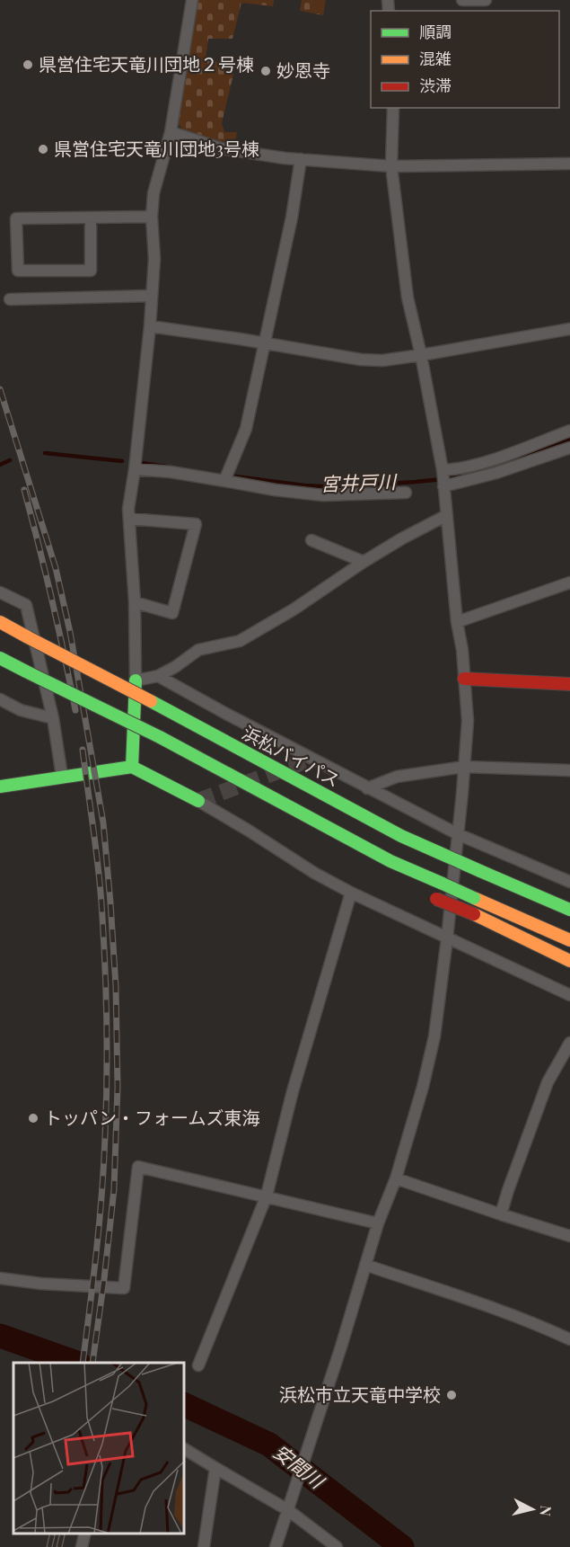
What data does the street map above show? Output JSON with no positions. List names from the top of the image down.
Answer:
{
  "streets": {
    "main road": ["浜松バイパス"]
  },
  "water": ["宮井戸川", "安間川"],
  "places": [
    "県営住宅天竜川団地２号棟",
    "妙恩寺",
    "県営住宅天竜川団地3号棟",
    "トッパン・フォームズ東海",
    "浜松市立天竜中学校"
  ],
  "legend": ["順調", "混雑", "渋滞"],
  "north": "right"
}
